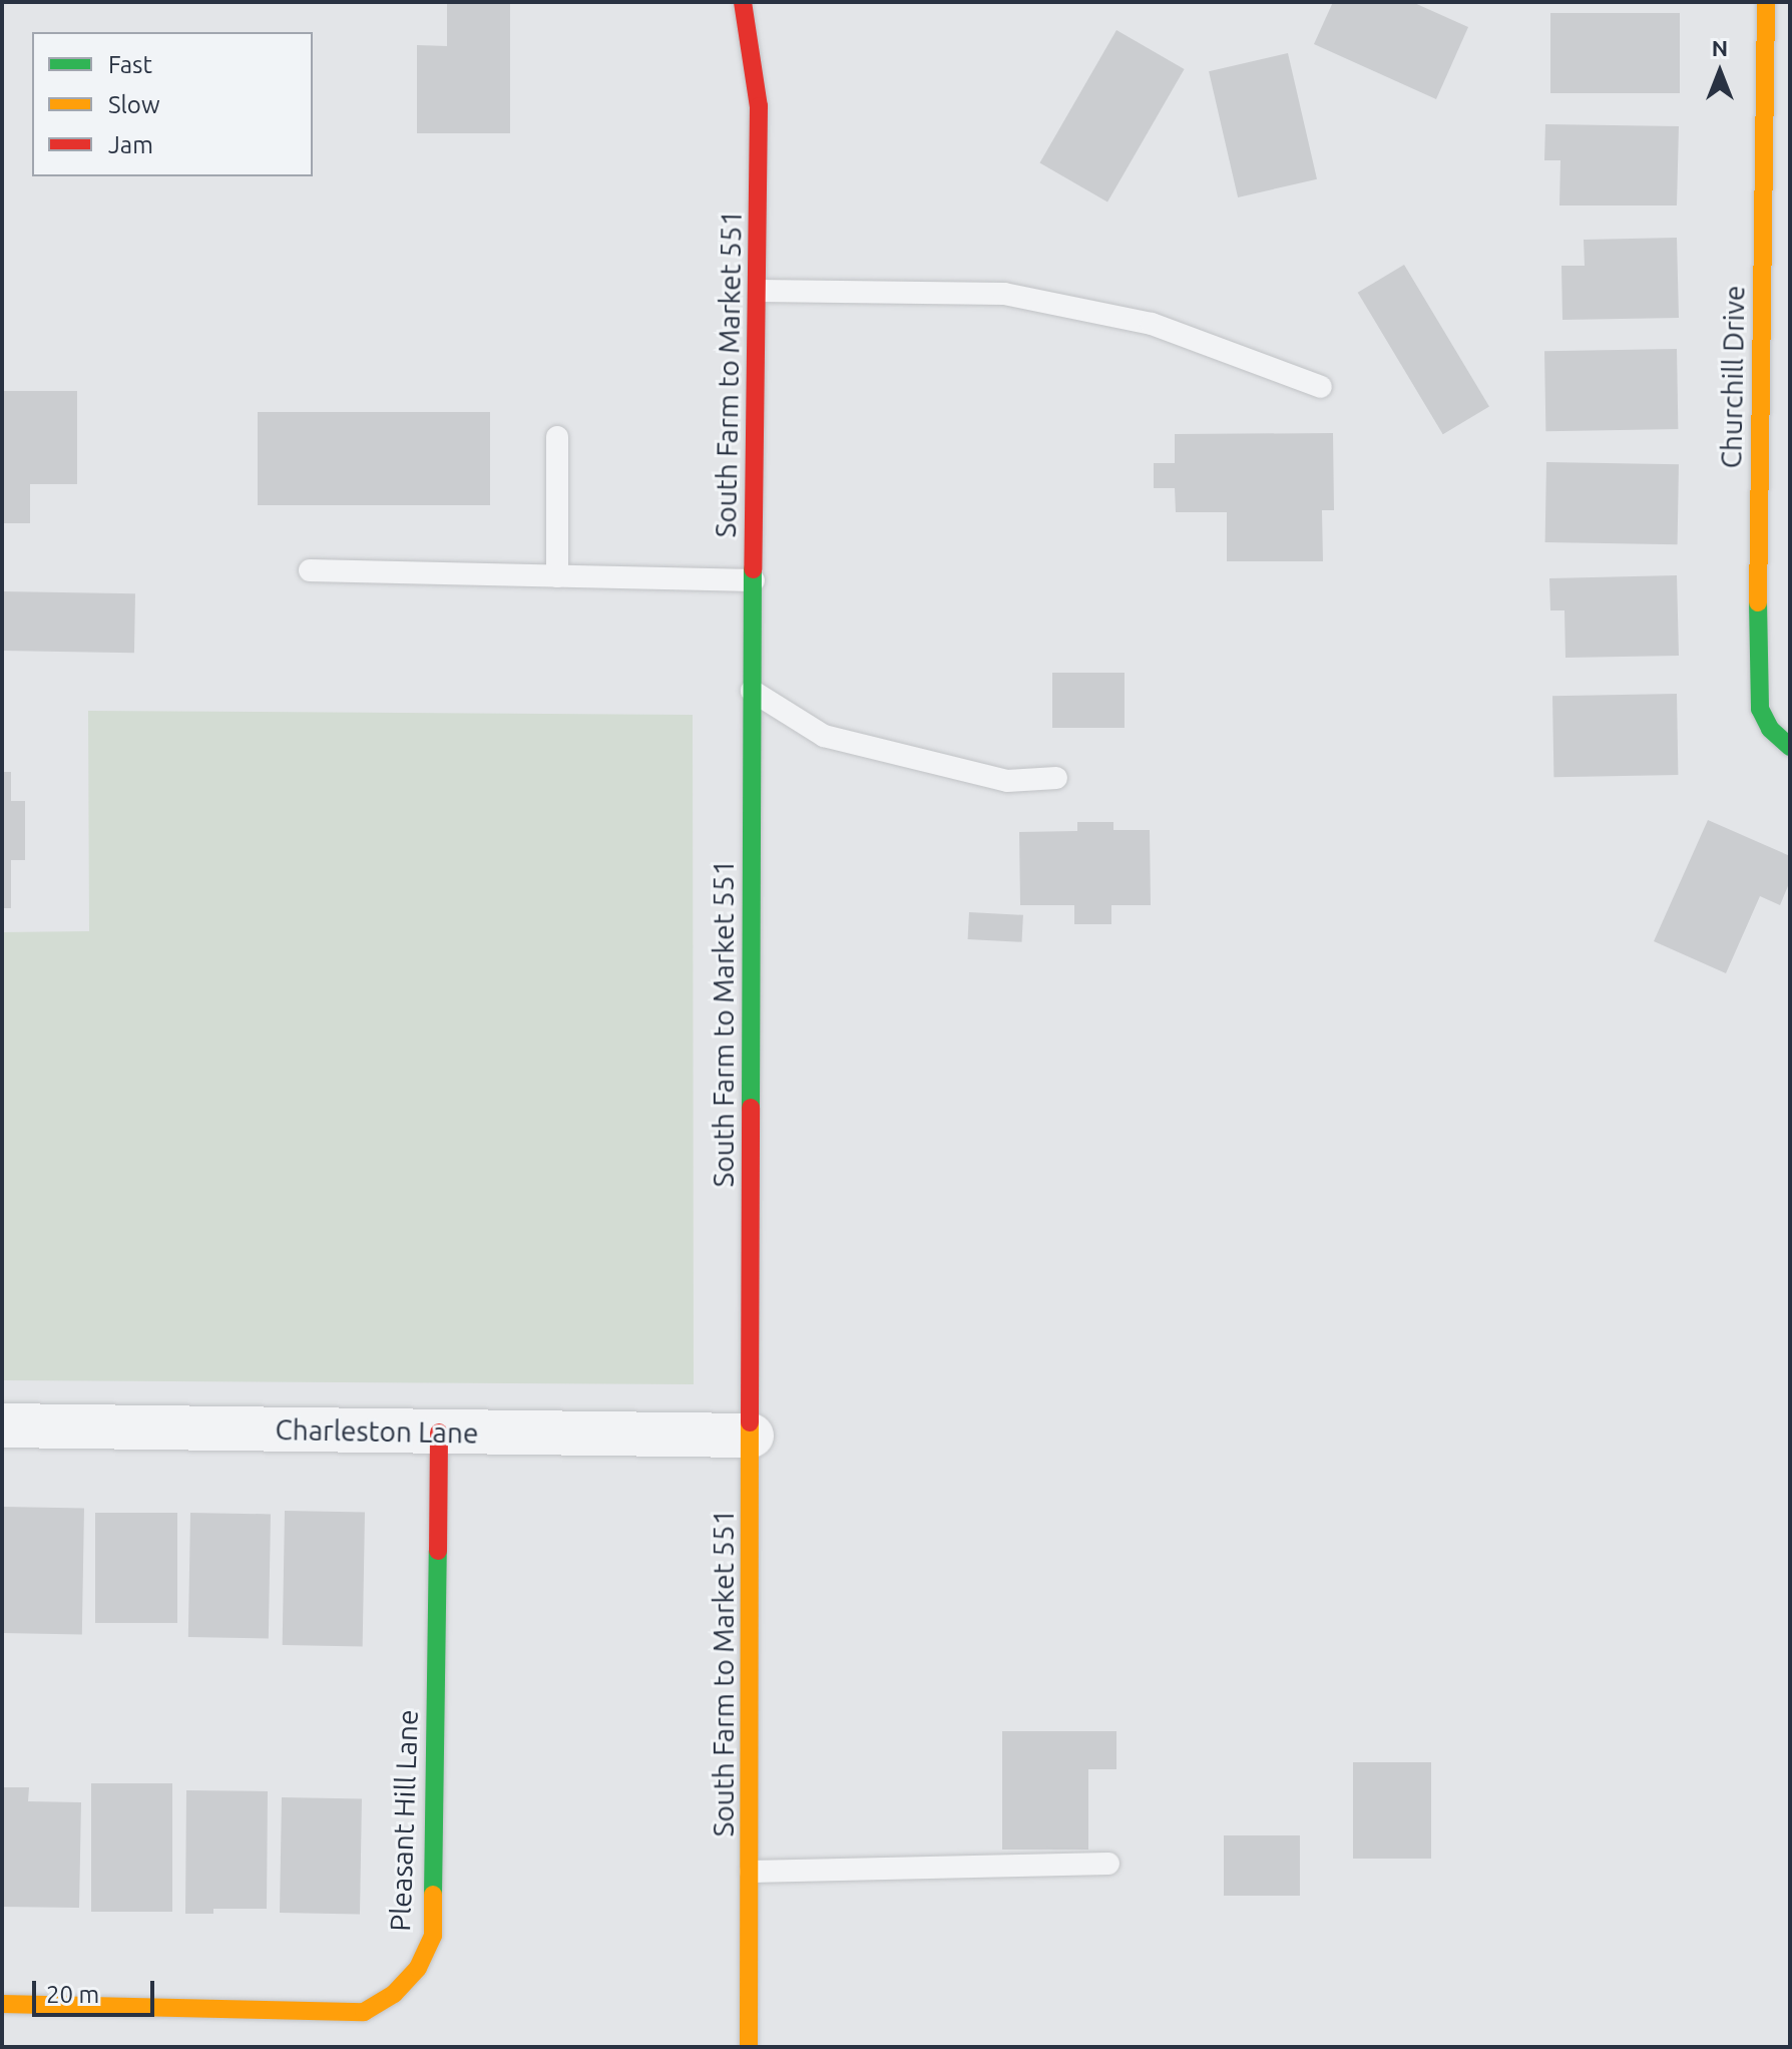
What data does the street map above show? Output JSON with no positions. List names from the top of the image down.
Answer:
{
  "streets": {
    "main road": ["South Farm to Market 551", "Churchill Drive", "Pleasant Hill Lane"],
    "street": ["Charleston Lane"]
  },
  "crossings": [
    ["South Farm to Market 551", "Charleston Lane"],
    ["Charleston Lane", "Pleasant Hill Lane"]
  ],
  "legend": ["Fast", "Slow", "Jam"],
  "scale_bar": "20 m",
  "north": "top"
}
